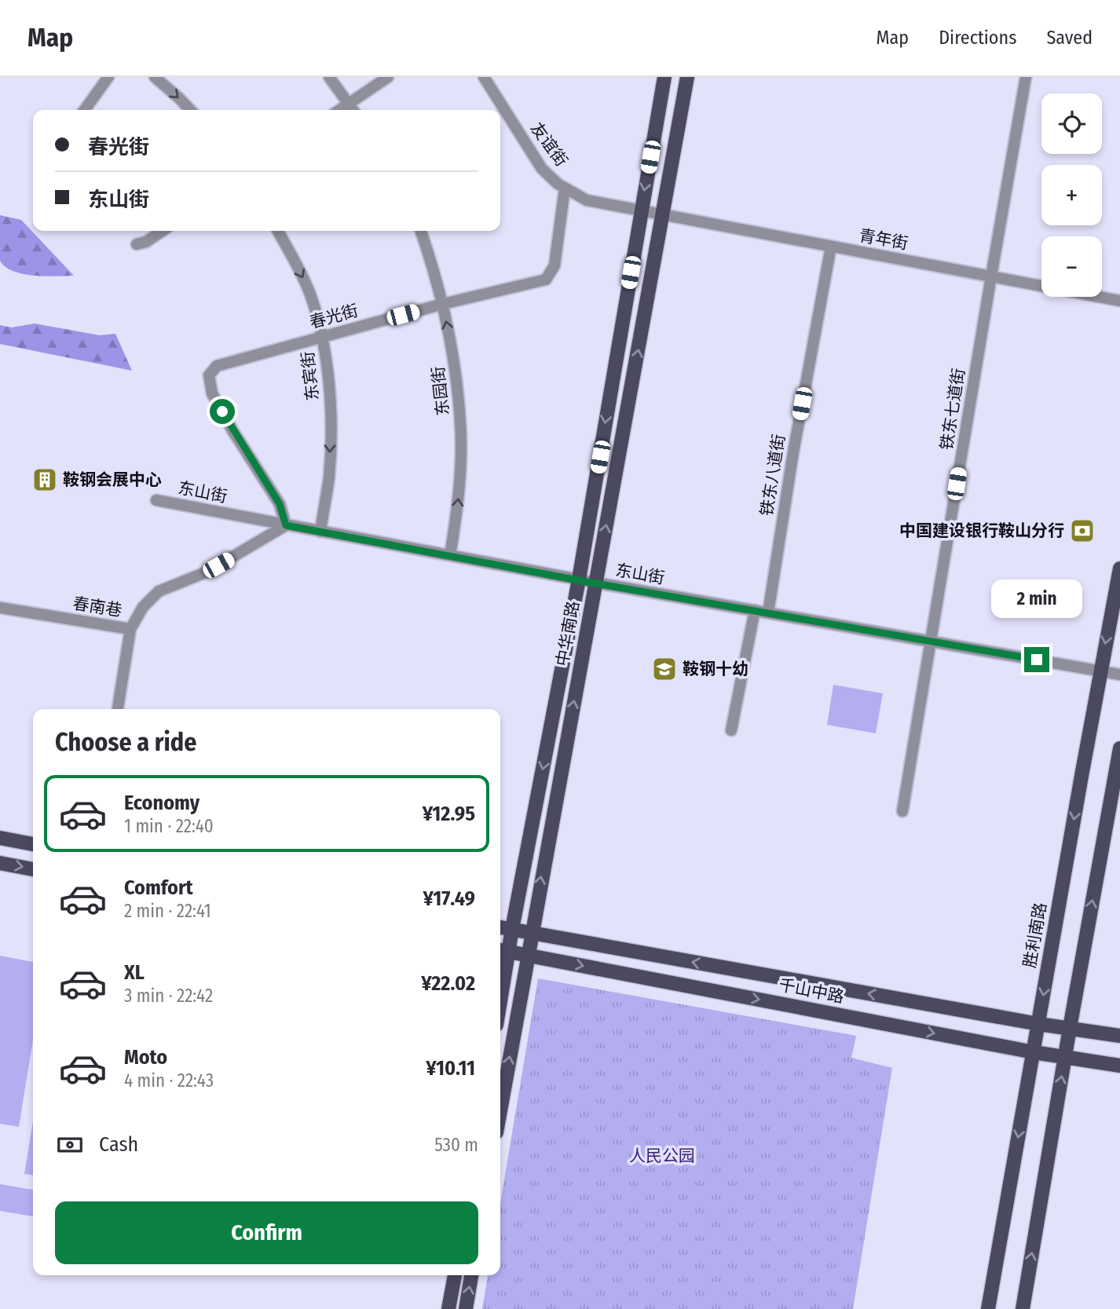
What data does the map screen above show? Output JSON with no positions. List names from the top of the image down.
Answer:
{
  "streets": {
    "main road": ["中华南路", "胜利南路", "千山中路"],
    "street": [
      "友谊街",
      "青年街",
      "春光街",
      "东宾街",
      "东园街",
      "铁东七道街",
      "铁东八道街",
      "东山街",
      "春南巷"
    ]
  },
  "crossings": [
    ["友谊街", "青年街"],
    ["友谊街", "春光街"],
    ["青年街", "铁东七道街"],
    ["青年街", "铁东八道街"],
    ["青年街", "中华南路"],
    ["春光街", "东宾街"],
    ["春光街", "东园街"],
    ["春光街", "东山街"],
    ["春光街", "春南巷"],
    ["东宾街", "东山街"],
    ["东园街", "东山街"],
    ["铁东七道街", "东山街"],
    ["铁东八道街", "东山街"],
    ["东山街", "春南巷"],
    ["东山街", "中华南路"],
    ["东山街", "胜利南路"],
    ["中华南路", "千山中路"],
    ["胜利南路", "千山中路"]
  ],
  "one_way": ["东宾街", "东园街"],
  "parks": ["人民公园"],
  "places": {
    "building": ["鞍钢会展中心"],
    "bank": ["中国建设银行鞍山分行"],
    "school or university": ["鞍钢十幼"]
  },
  "page": {
    "header": "Map",
    "nav": ["Map", "Directions", "Saved"],
    "map_buttons": ["+", "−"],
    "banner": ["春光街", "东山街"],
    "bubble": "2 min",
    "heading": "Choose a ride",
    "list": [
      {
        "name": "Economy",
        "note": "1 min · 22:40",
        "value": "¥12.95"
      },
      {
        "name": "Comfort",
        "note": "2 min · 22:41",
        "value": "¥17.49"
      },
      {
        "name": "XL",
        "note": "3 min · 22:42",
        "value": "¥22.02"
      },
      {
        "name": "Moto",
        "note": "4 min · 22:43",
        "value": "¥10.11"
      }
    ],
    "pay": ["Cash", "530 m"],
    "buttons": "Confirm"
  }
}
